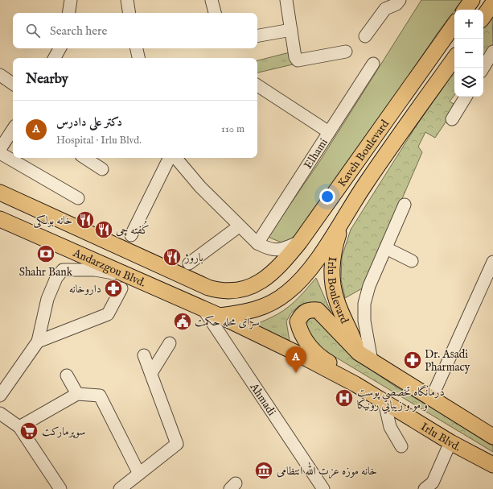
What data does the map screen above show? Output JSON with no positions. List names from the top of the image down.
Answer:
{
  "streets": {
    "main road": [
      "Kaveh Boulevard",
      "Andarzgou Blvd.",
      "Irlu Boulevard",
      "Irlu Blvd."
    ],
    "street": ["Elhami", "Ahmadi"]
  },
  "crossings": [
    ["Kaveh Boulevard", "Andarzgou Blvd."],
    ["Kaveh Boulevard", "Irlu Boulevard"],
    ["Kaveh Boulevard", "Irlu Blvd."],
    ["Andarzgou Blvd.", "Ahmadi"],
    ["Andarzgou Blvd.", "Irlu Blvd."]
  ],
  "places": {
    "restaurant": ["خانه بولکی", "کُفته چی", "باروژ"],
    "bank": ["Shahr Bank"],
    "pharmacy": ["داروخانه", "Dr. Asadi Pharmacy"],
    "public building": ["سرای محله حکمت"],
    "hospital": ["درمانگاه تخصصي پوست و مو و زيبايي رونيكا"],
    "supermarket": ["سوپرمارکت"],
    "museum": ["خانه موزه عزت الله انتظامی"]
  },
  "page": {
    "map_buttons": ["+", "−"],
    "search": "Search here",
    "heading": "Nearby",
    "list": [
      {
        "mark": "A",
        "name": "دکتر علی دادرس",
        "note": "Hospital · Irlu Blvd.",
        "value": "110 m"
      }
    ],
    "pins": "A"
  }
}
